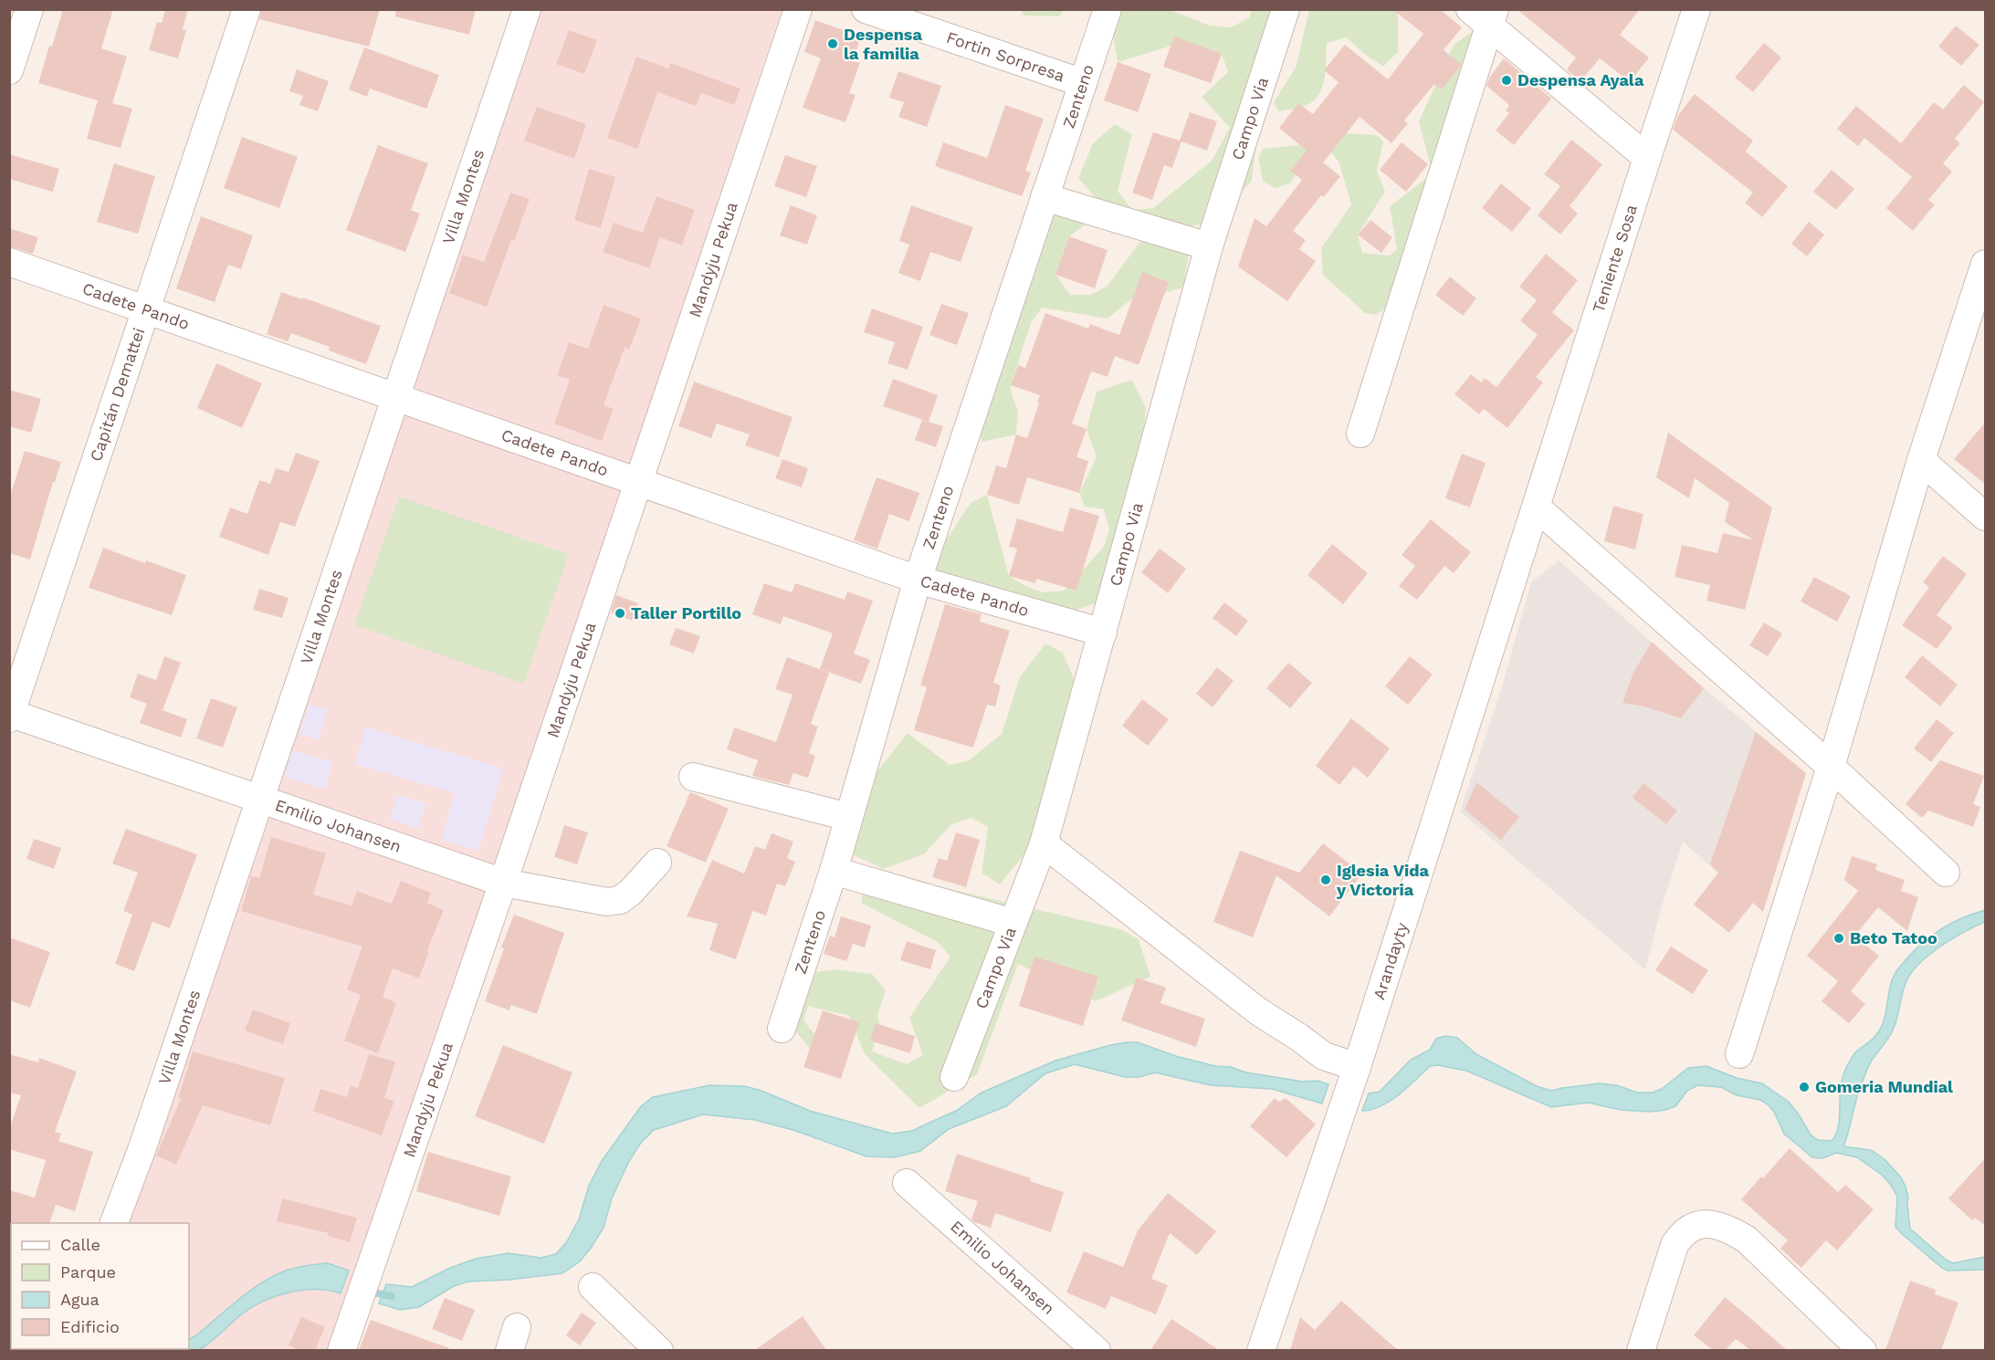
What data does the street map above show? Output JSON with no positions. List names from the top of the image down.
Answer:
{
  "streets": {
    "street": [
      "Fortin Sorpresa",
      "Zenteno",
      "Campo Via",
      "Villa Montes",
      "Teniente Sosa",
      "Mandyju Pekua",
      "Cadete Pando",
      "Capitán Demattei",
      "Emilio Johansen",
      "Arandayty"
    ]
  },
  "crossings": [
    ["Fortin Sorpresa", "Zenteno"],
    ["Zenteno", "Cadete Pando"],
    ["Campo Via", "Cadete Pando"],
    ["Villa Montes", "Cadete Pando"],
    ["Villa Montes", "Emilio Johansen"],
    ["Teniente Sosa", "Arandayty"],
    ["Mandyju Pekua", "Cadete Pando"],
    ["Mandyju Pekua", "Emilio Johansen"],
    ["Cadete Pando", "Capitán Demattei"],
    ["Capitán Demattei", "Emilio Johansen"]
  ],
  "places": [
    "Despensa la familia",
    "Despensa Ayala",
    "Taller Portillo",
    "Iglesia Vida y Victoria",
    "Beto Tatoo",
    "Gomeria Mundial"
  ],
  "legend": [
    "Calle",
    "Parque",
    "Agua",
    "Edificio"
  ]
}
